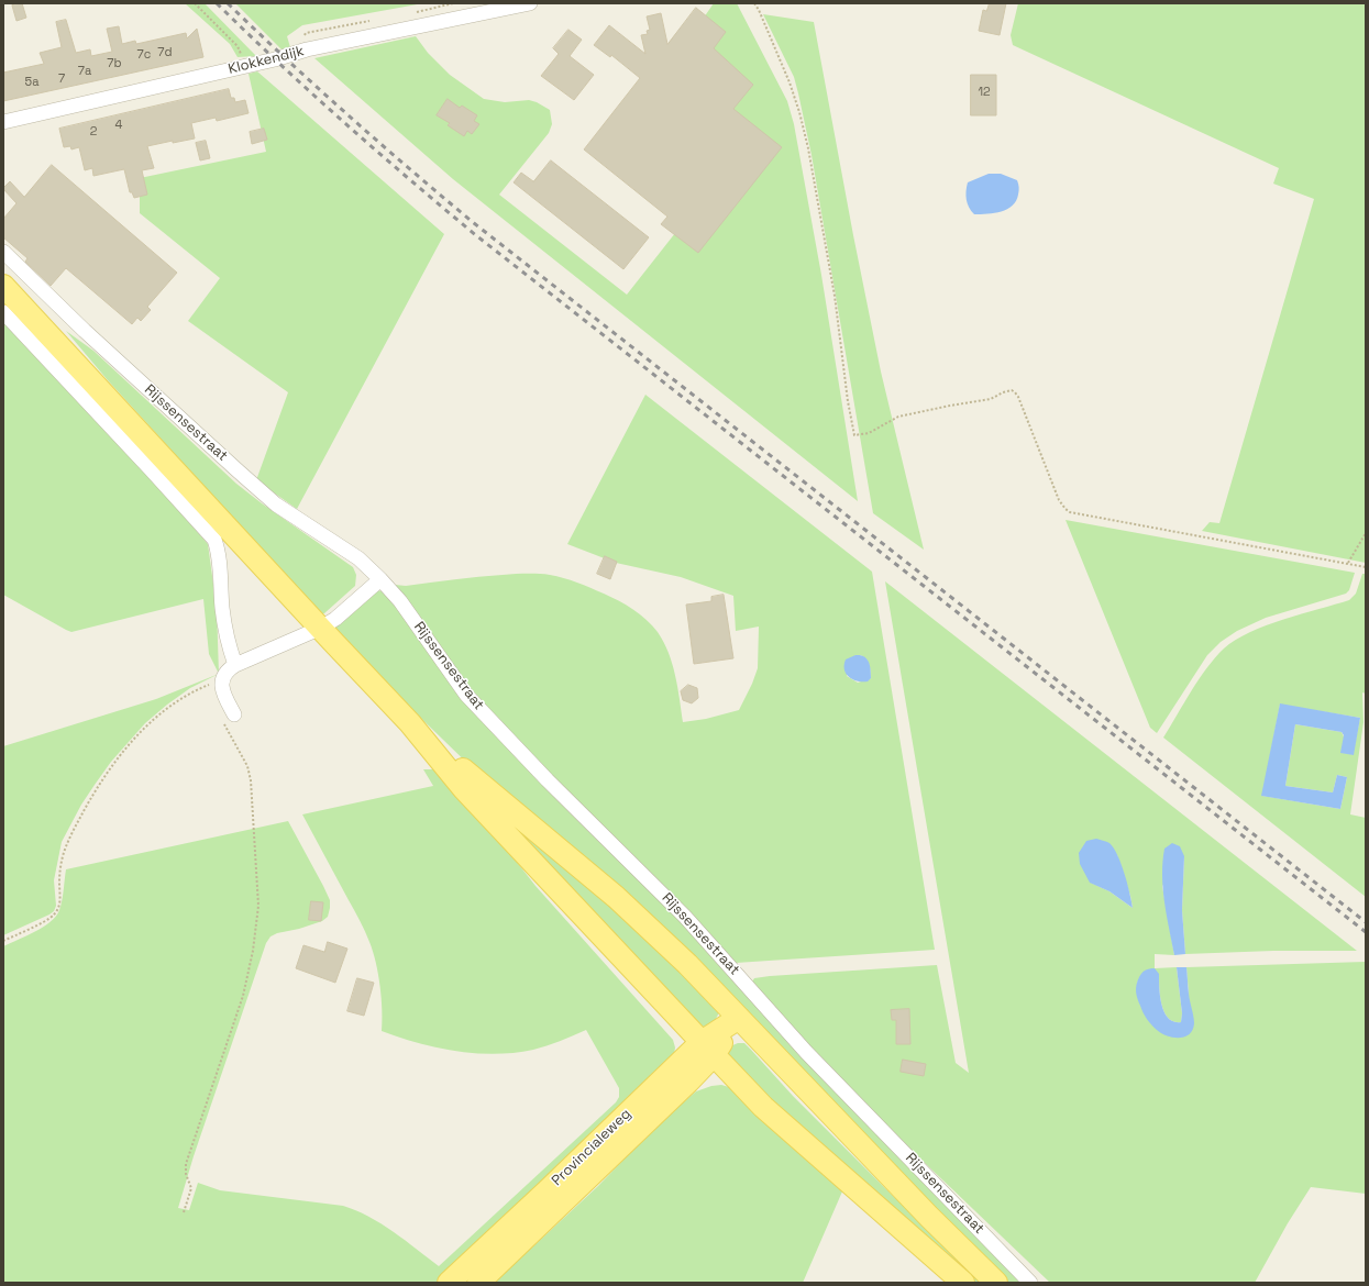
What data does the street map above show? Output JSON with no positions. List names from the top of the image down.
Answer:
{
  "streets": {
    "main road": ["Rijssensestraat", "Provincialeweg"],
    "street": ["Klokkendijk"]
  },
  "crossings": [
    ["Rijssensestraat", "Provincialeweg"]
  ],
  "house_numbers": [
    "7d",
    "7c",
    "7b",
    "7a",
    "7",
    "5a",
    "12",
    "4",
    "2"
  ]
}
